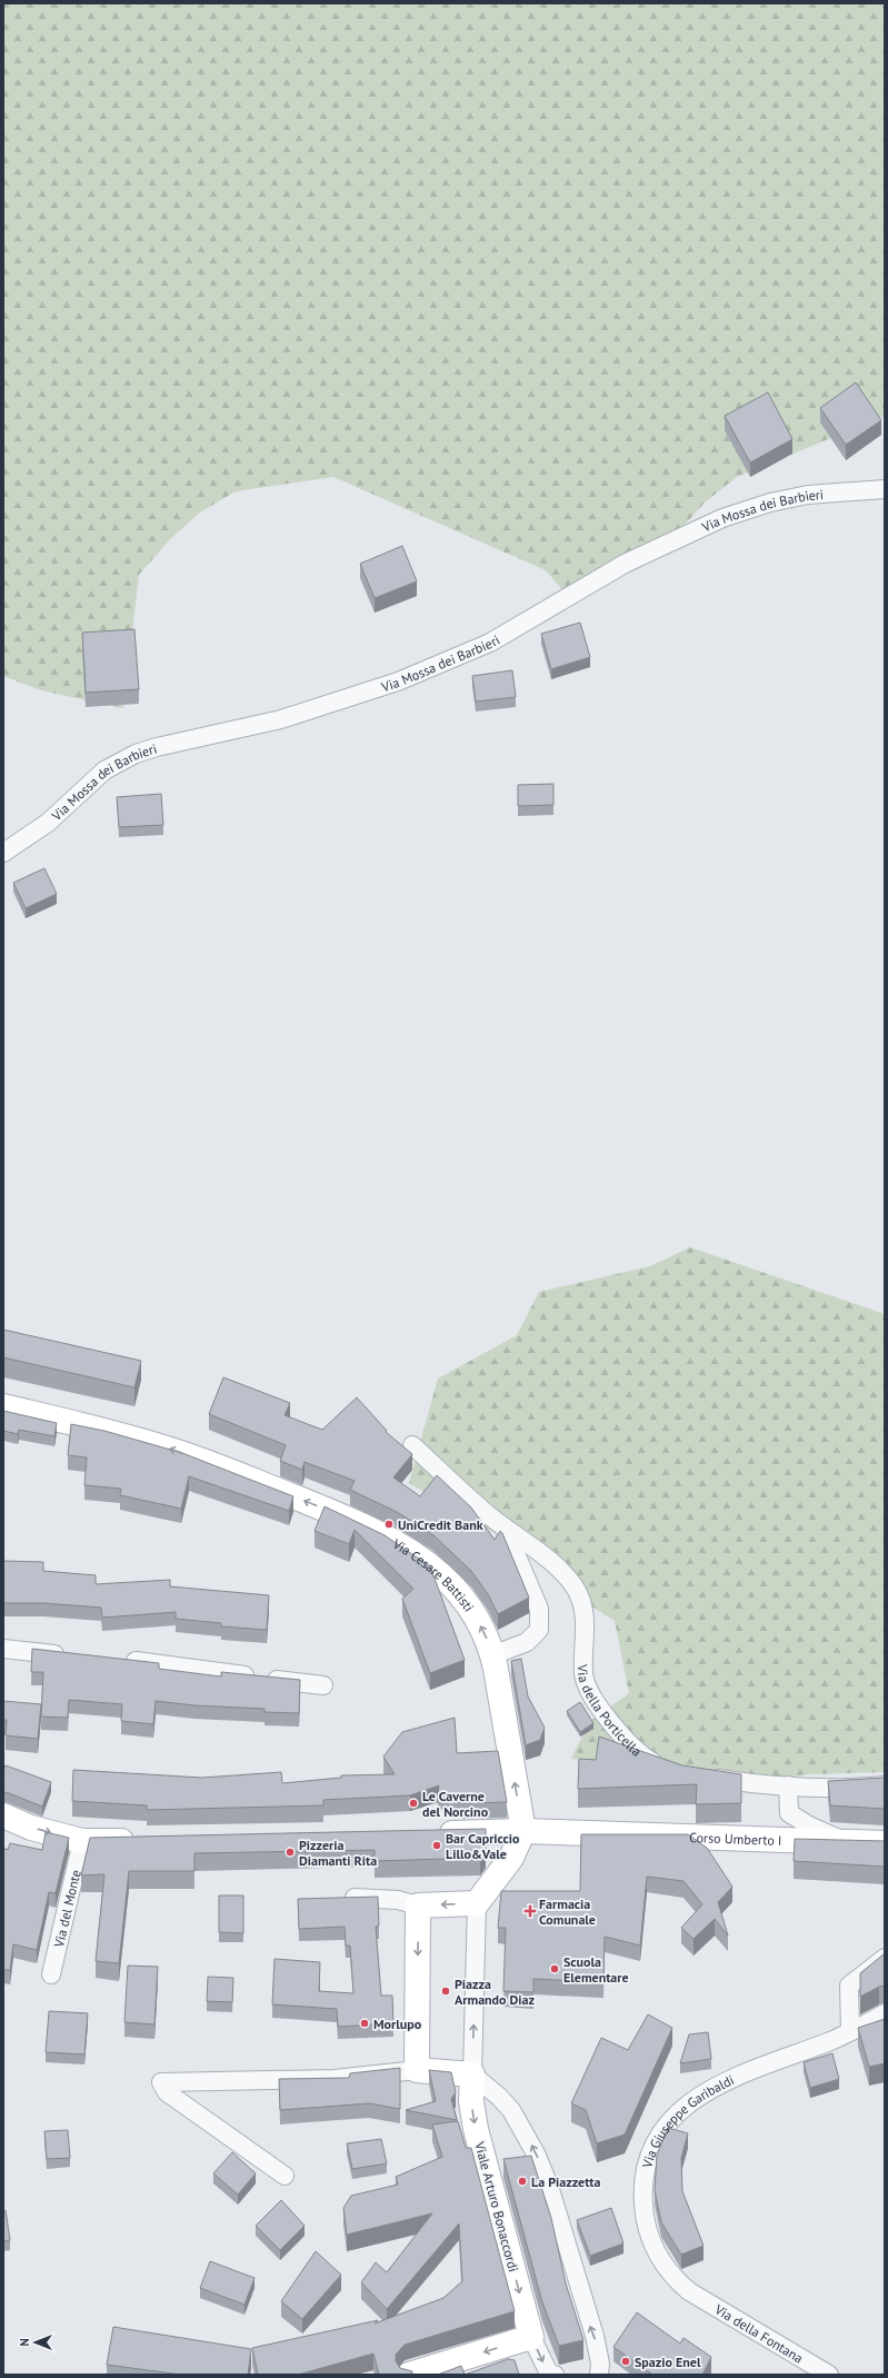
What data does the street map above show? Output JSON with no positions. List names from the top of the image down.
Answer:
{
  "streets": {
    "street": [
      "Via Mossa dei Barbieri",
      "Via Cesare Battisti",
      "Via della Porticella",
      "Corso Umberto I",
      "Via del Monte",
      "Via Giuseppe Garibaldi",
      "Viale Arturo Bonaccordi",
      "Via della Fontana"
    ]
  },
  "crossings": [
    ["Via Cesare Battisti", "Corso Umberto I"],
    ["Via Giuseppe Garibaldi", "Via della Fontana"]
  ],
  "one_way": ["Via Cesare Battisti"],
  "places": {
    "other": [
      "UniCredit Bank",
      "Le Caverne del Norcino",
      "Bar Capriccio Lillo&Vale",
      "Pizzeria Diamanti Rita",
      "Scuola Elementare",
      "Piazza Armando Diaz",
      "Morlupo",
      "La Piazzetta",
      "Spazio Enel"
    ],
    "health": ["Farmacia Comunale"]
  },
  "north": "left"
}
